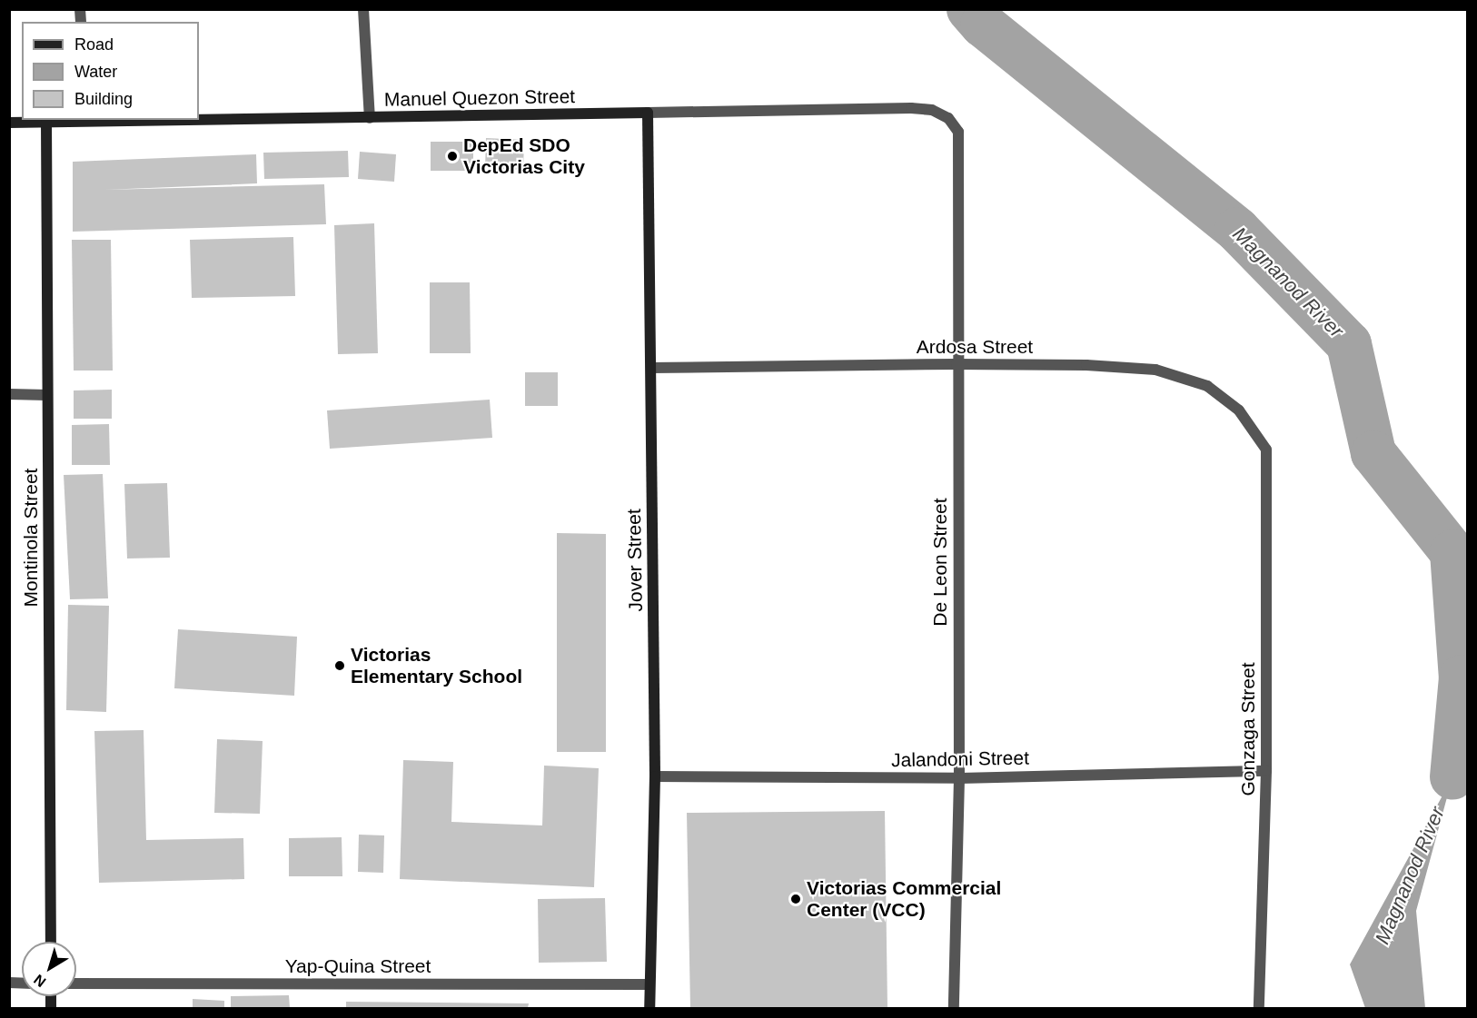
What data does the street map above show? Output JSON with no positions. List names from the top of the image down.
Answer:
{
  "streets": {
    "street": [
      "Manuel Quezon Street",
      "Ardosa Street",
      "Montinola Street",
      "Jover Street",
      "De Leon Street",
      "Gonzaga Street",
      "Jalandoni Street",
      "Yap-Quina Street"
    ]
  },
  "crossings": [
    ["Manuel Quezon Street", "Montinola Street"],
    ["Manuel Quezon Street", "Jover Street"],
    ["Manuel Quezon Street", "De Leon Street"],
    ["Ardosa Street", "Jover Street"],
    ["Ardosa Street", "De Leon Street"],
    ["Ardosa Street", "Gonzaga Street"],
    ["Jover Street", "Jalandoni Street"],
    ["Jover Street", "Yap-Quina Street"],
    ["De Leon Street", "Jalandoni Street"],
    ["Gonzaga Street", "Jalandoni Street"]
  ],
  "water": ["Magnanod River"],
  "places": ["DepEd SDO Victorias City", "Victorias Elementary School", "Victorias Commercial Center (VCC)"],
  "legend": ["Road", "Water", "Building"],
  "north": "bottom left"
}
